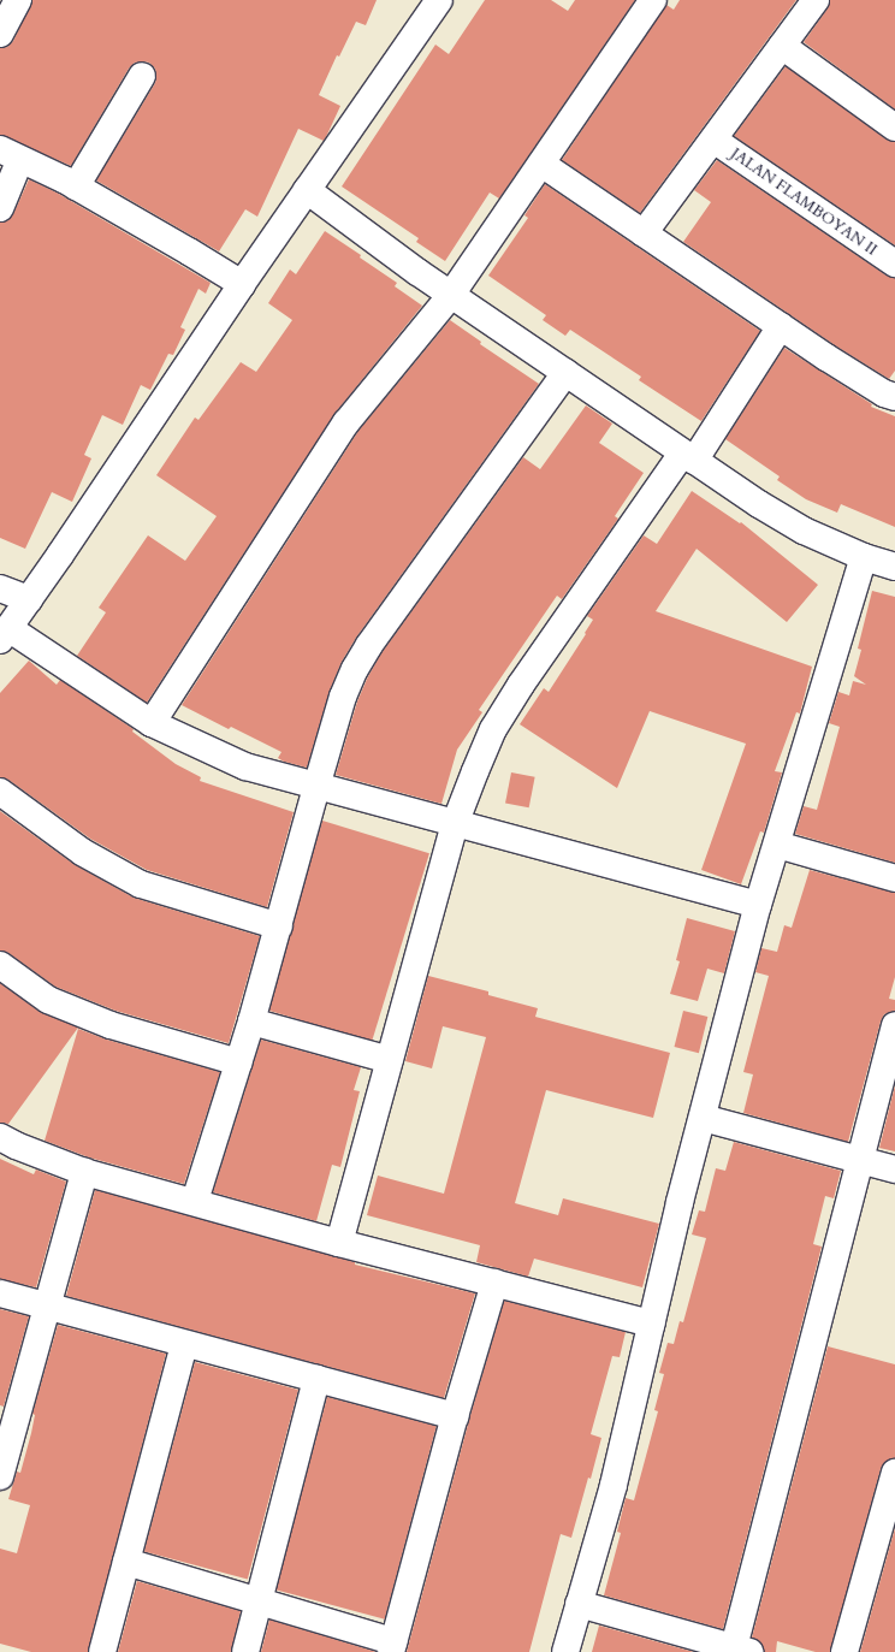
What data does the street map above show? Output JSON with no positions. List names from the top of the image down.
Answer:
{
  "streets": {
    "street": ["JALAN FLAMBOYAN II"]
  }
}
